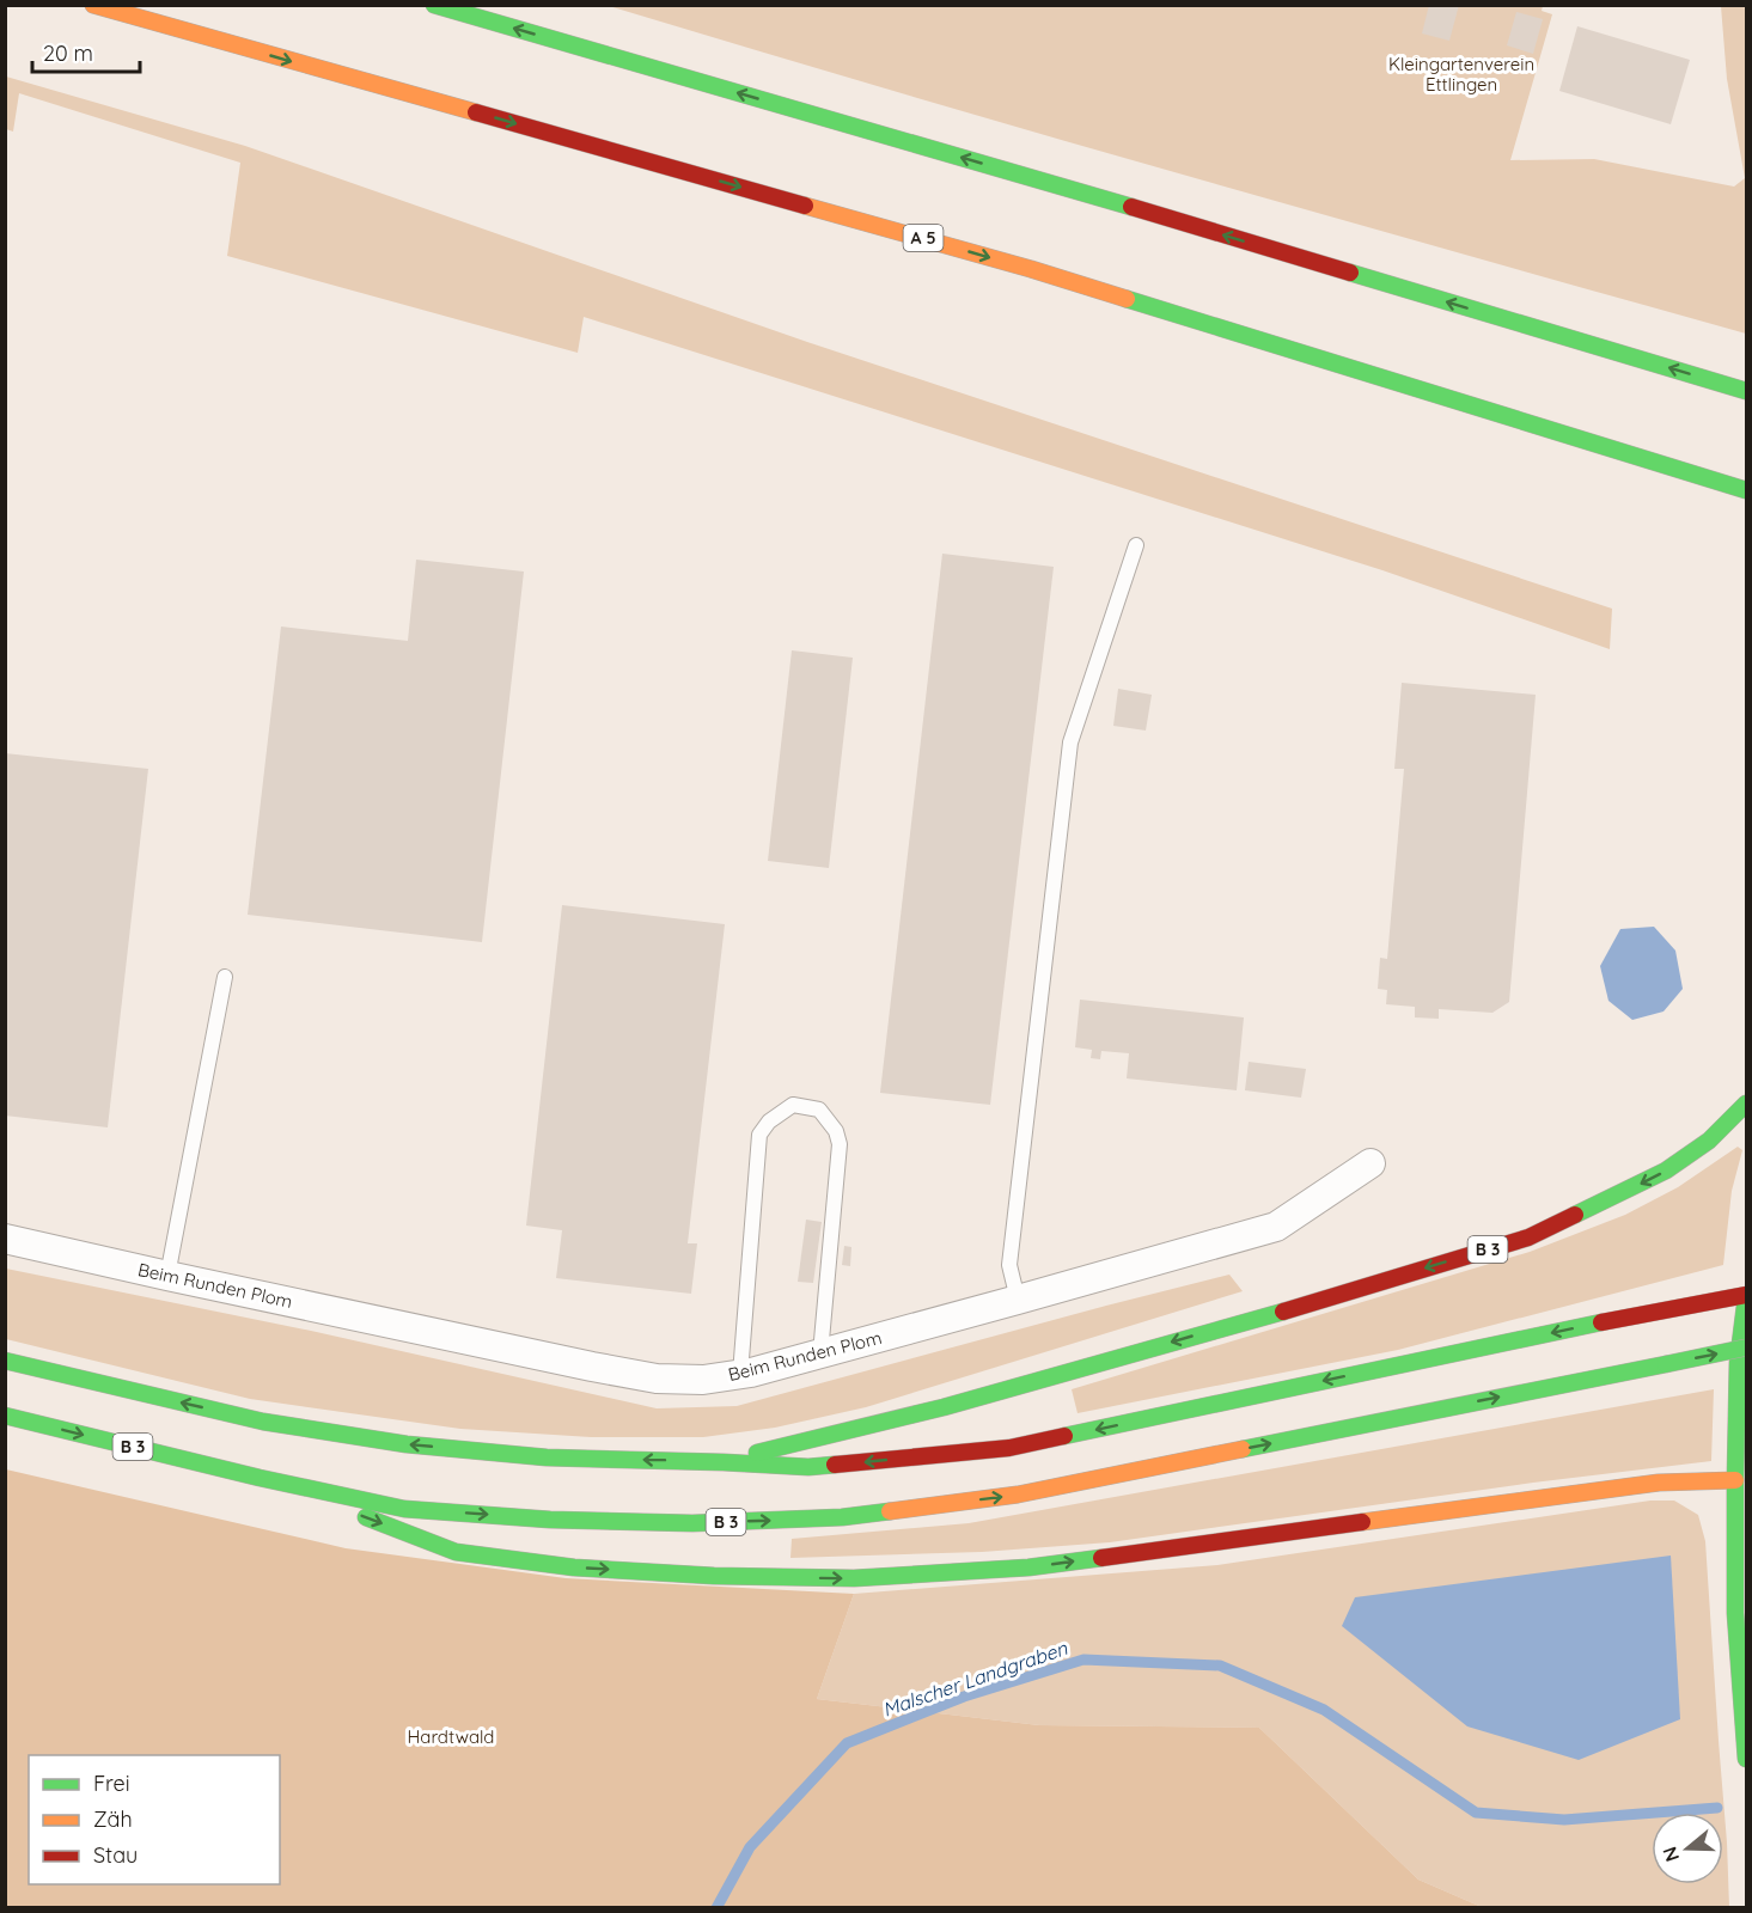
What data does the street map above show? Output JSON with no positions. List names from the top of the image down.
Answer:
{
  "streets": {
    "main road": ["A 5", "B 3"],
    "street": ["Beim Runden Plom"]
  },
  "water": ["Malscher Landgraben"],
  "parks": ["Kleingartenverein Ettlingen", "Hardtwald"],
  "legend": ["Frei", "Zäh", "Stau"],
  "scale_bar": "20 m",
  "north": "left"
}
